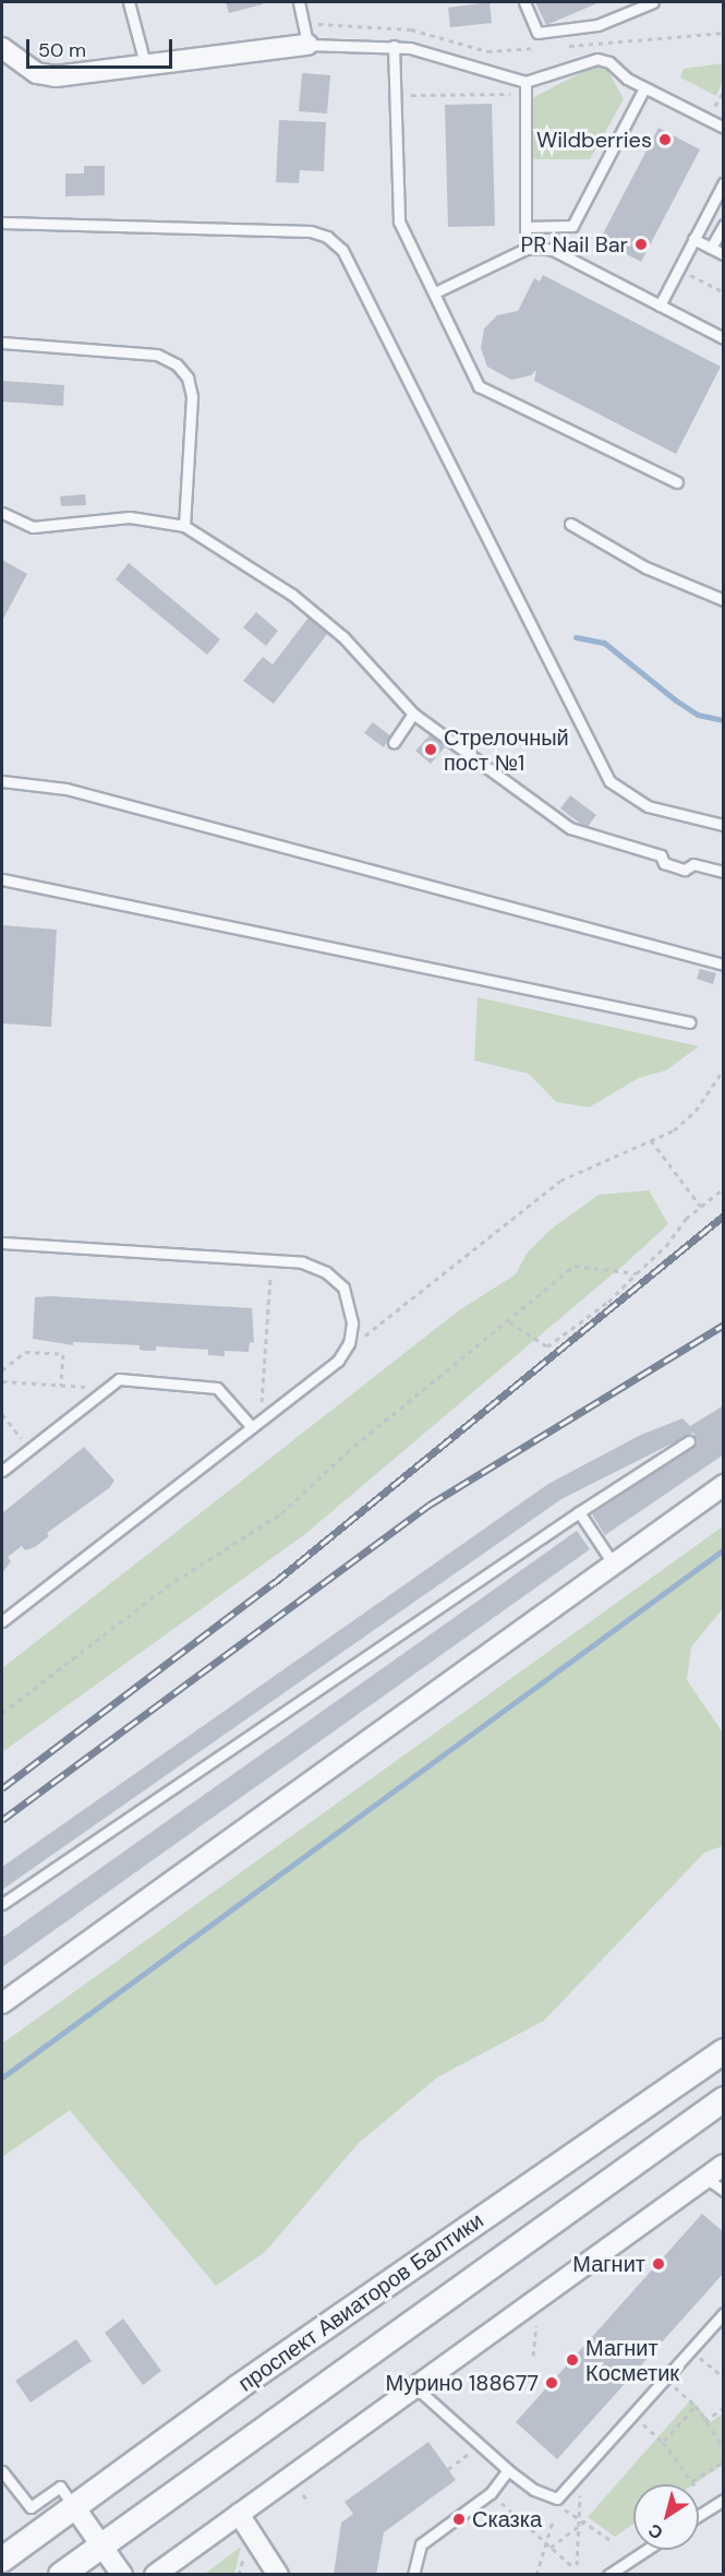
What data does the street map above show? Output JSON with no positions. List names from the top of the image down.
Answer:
{
  "streets": {
    "street": ["проспект Авиаторов Балтики"]
  },
  "places": [
    "Wildberries",
    "PR Nail Bar",
    "Стрелочный пост №1",
    "Магнит",
    "Магнит Косметик",
    "Мурино 188677",
    "Сказка"
  ],
  "scale_bar": "50 m",
  "north": "bottom left"
}
